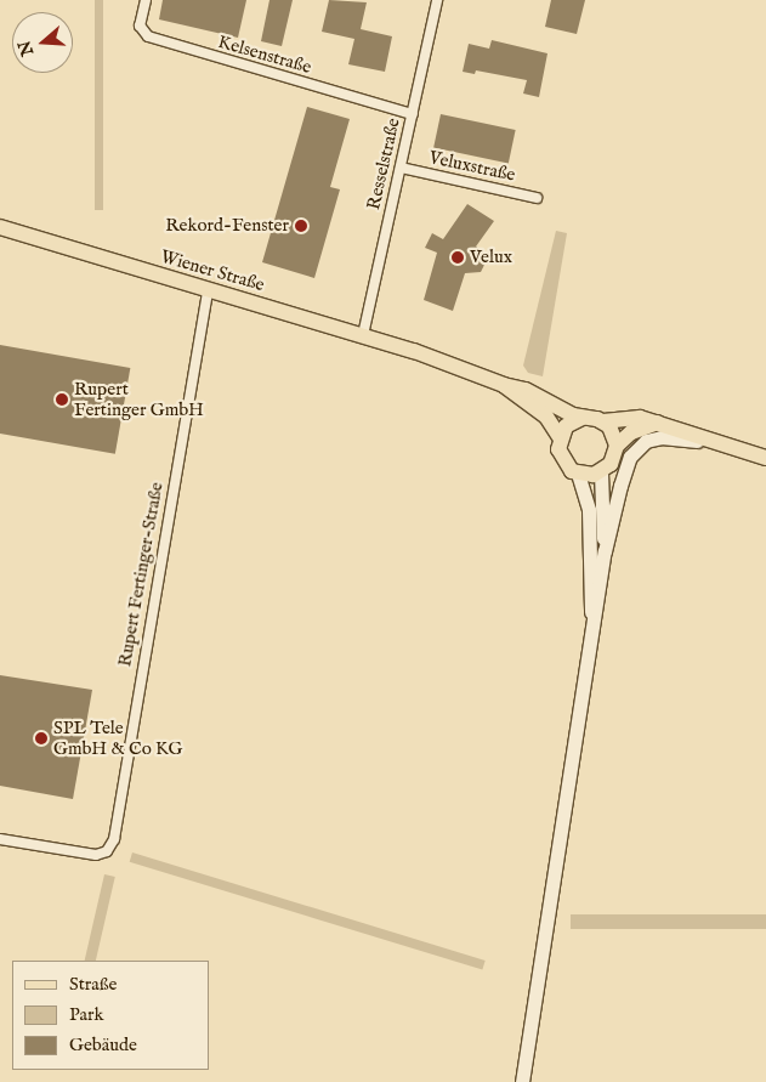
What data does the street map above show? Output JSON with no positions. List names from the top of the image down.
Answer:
{
  "streets": {
    "main road": ["Wiener Straße"],
    "street": [
      "Kelsenstraße",
      "Resselstraße",
      "Veluxstraße",
      "Rupert Fertinger-Straße"
    ]
  },
  "crossings": [
    ["Kelsenstraße", "Resselstraße"],
    ["Resselstraße", "Veluxstraße"],
    ["Resselstraße", "Wiener Straße"],
    ["Wiener Straße", "Rupert Fertinger-Straße"]
  ],
  "places": [
    "Rekord-Fenster",
    "Velux",
    "Rupert Fertinger GmbH",
    "SPL Tele GmbH & Co KG"
  ],
  "legend": ["Straße", "Park", "Gebäude"],
  "north": "left"
}
